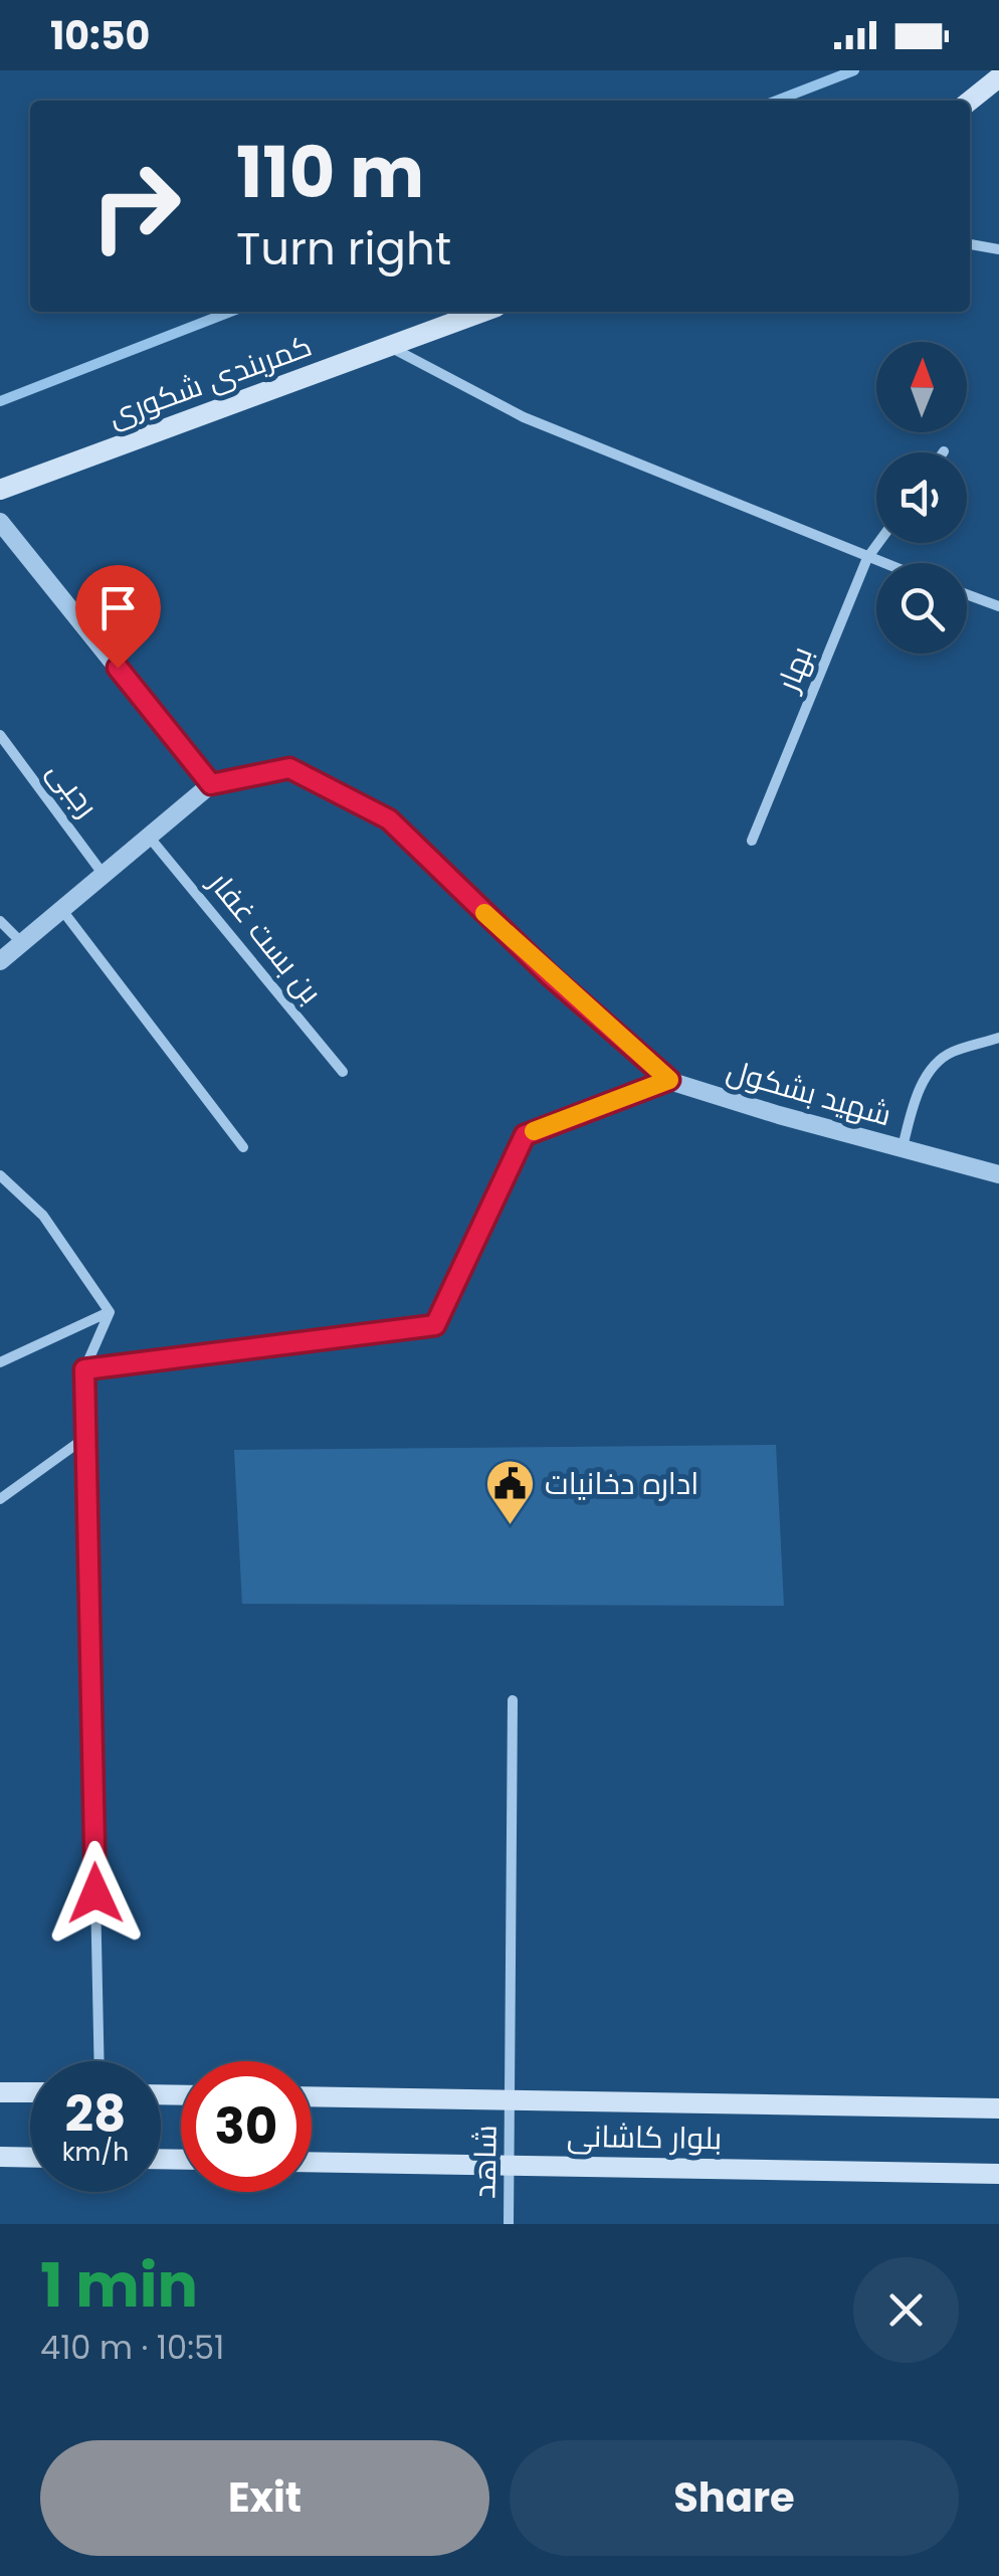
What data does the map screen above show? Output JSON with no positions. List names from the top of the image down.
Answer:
{
  "streets": {
    "main road": ["کمربندی شکوری", "بلوار کاشانی"],
    "street": [
      "بهار",
      "رجبی",
      "بن بست غفار",
      "شهید بشکول",
      "شاهد"
    ]
  },
  "crossings": [
    ["رجبی", "شهید بشکول"],
    ["بن بست غفار", "شهید بشکول"],
    ["بلوار کاشانی", "شاهد"]
  ],
  "places": {
    "public building": ["اداره دخانیات"]
  },
  "north": "top",
  "page": {
    "status": "10:50",
    "turn": ["110 m", "Turn right"],
    "speed": "28 km/h",
    "limit": "30",
    "heading": ["1 min", "410 m · 10:51"],
    "buttons": ["Exit", "Share"]
  }
}
